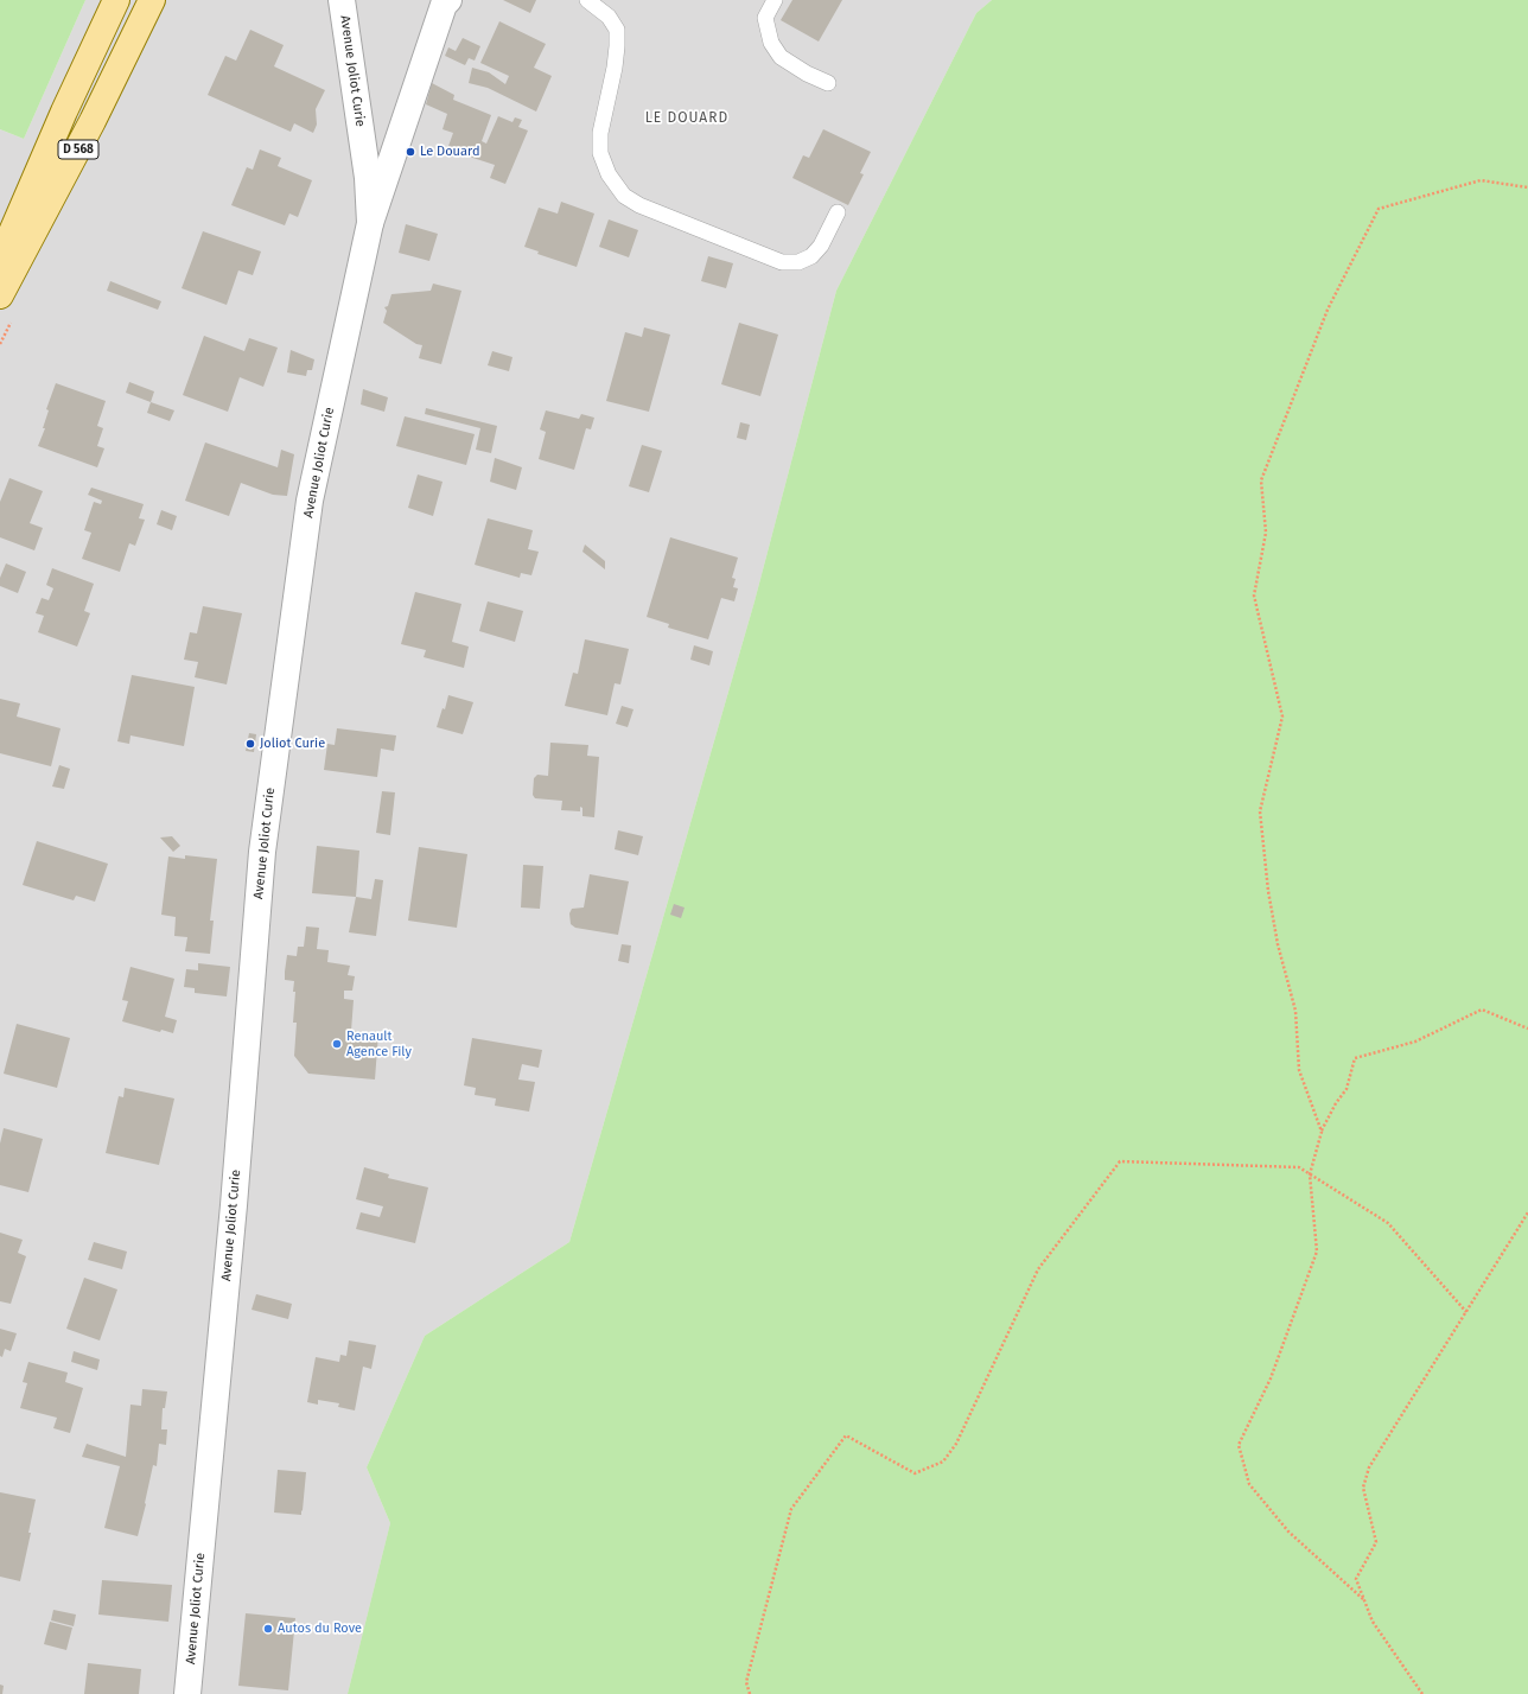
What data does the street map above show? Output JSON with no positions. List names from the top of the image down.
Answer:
{
  "streets": {
    "main road": ["D 568"],
    "street": ["Avenue Joliot Curie"]
  },
  "districts": ["LE DOUARD"],
  "places": [
    "Le Douard",
    "Joliot Curie",
    "Renault Agence Fily",
    "Autos du Rove"
  ]
}
